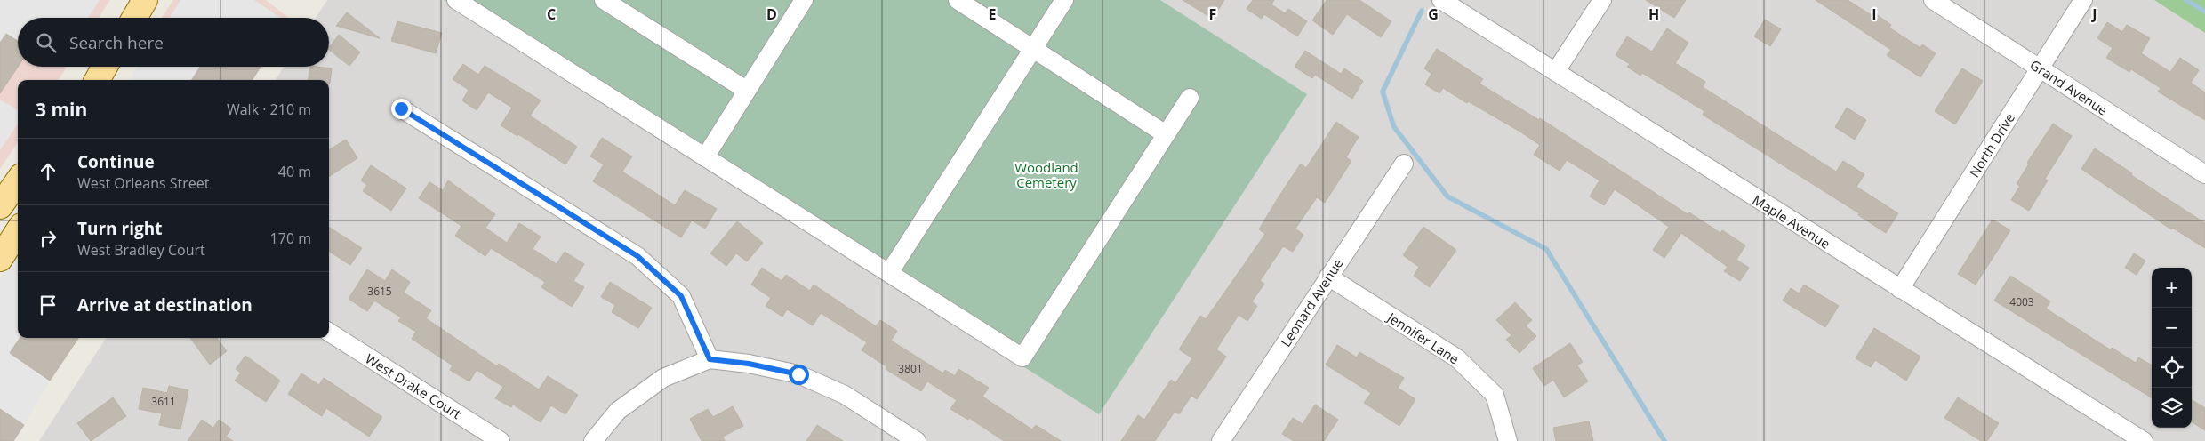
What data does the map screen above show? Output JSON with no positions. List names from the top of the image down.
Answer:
{
  "streets": {
    "street": [
      "Grand Avenue",
      "North Drive",
      "Maple Avenue",
      "Leonard Avenue",
      "Jennifer Lane",
      "West Drake Court"
    ]
  },
  "crossings": [
    ["Grand Avenue", "North Drive"],
    ["North Drive", "Maple Avenue"],
    ["Leonard Avenue", "Jennifer Lane"]
  ],
  "parks": ["Woodland Cemetery"],
  "house_numbers": [
    "3615",
    "4003",
    "3801",
    "3611"
  ],
  "page": {
    "search": "Search here",
    "heading": ["3 min", "Walk · 210 m"],
    "list": [
      ["Continue", "West Orleans Street", "40 m"],
      ["Turn right", "West Bradley Court", "170 m"],
      "Arrive at destination"
    ],
    "map_buttons": ["+", "−"]
  },
  "grid": {
    "columns": [
      "C",
      "D",
      "E",
      "F",
      "G",
      "H",
      "I",
      "J"
    ]
  }
}
